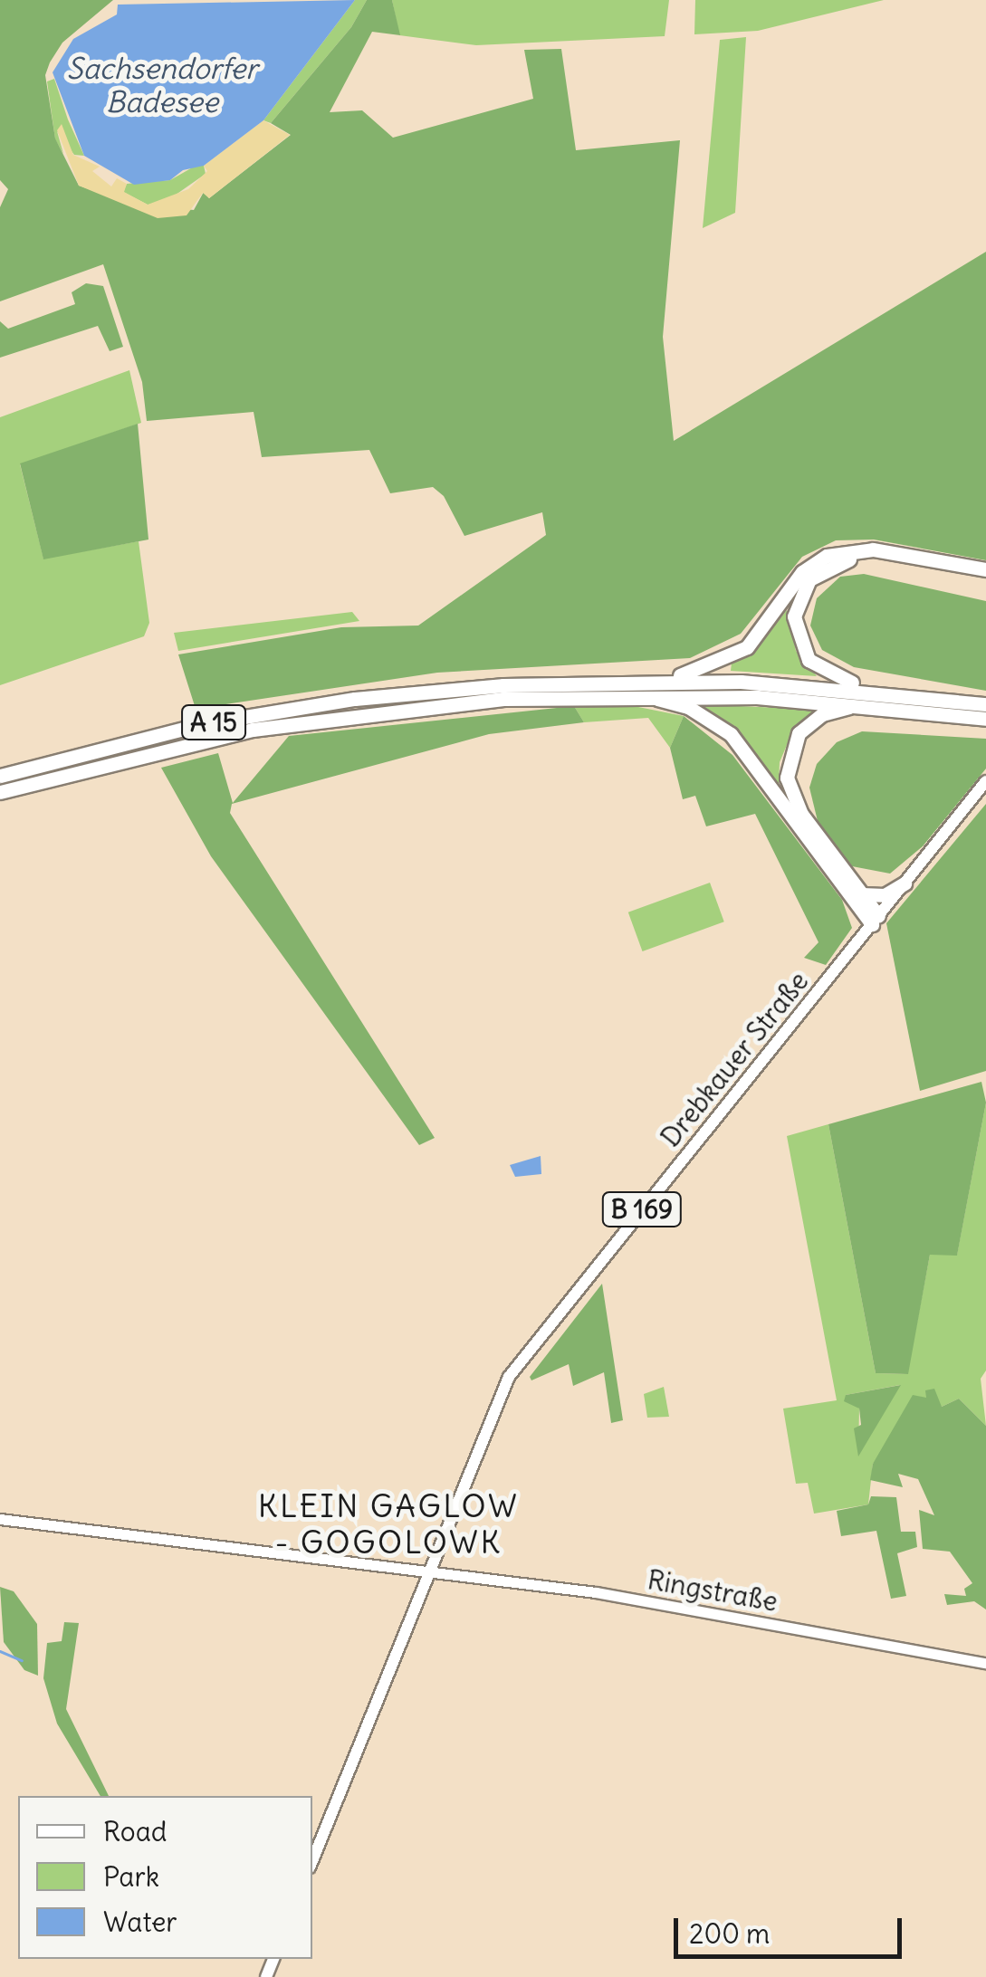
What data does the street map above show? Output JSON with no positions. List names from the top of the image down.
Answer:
{
  "streets": {
    "highway": ["A 15"],
    "main road": ["Drebkauer Straße", "B 169", "Ringstraße"]
  },
  "crossings": [
    ["Drebkauer Straße", "Ringstraße"]
  ],
  "districts": ["KLEIN GAGLOW - GOGOLOWK"],
  "water": ["Sachsendorfer Badesee"],
  "legend": ["Road", "Park", "Water"],
  "scale_bar": "200 m"
}
